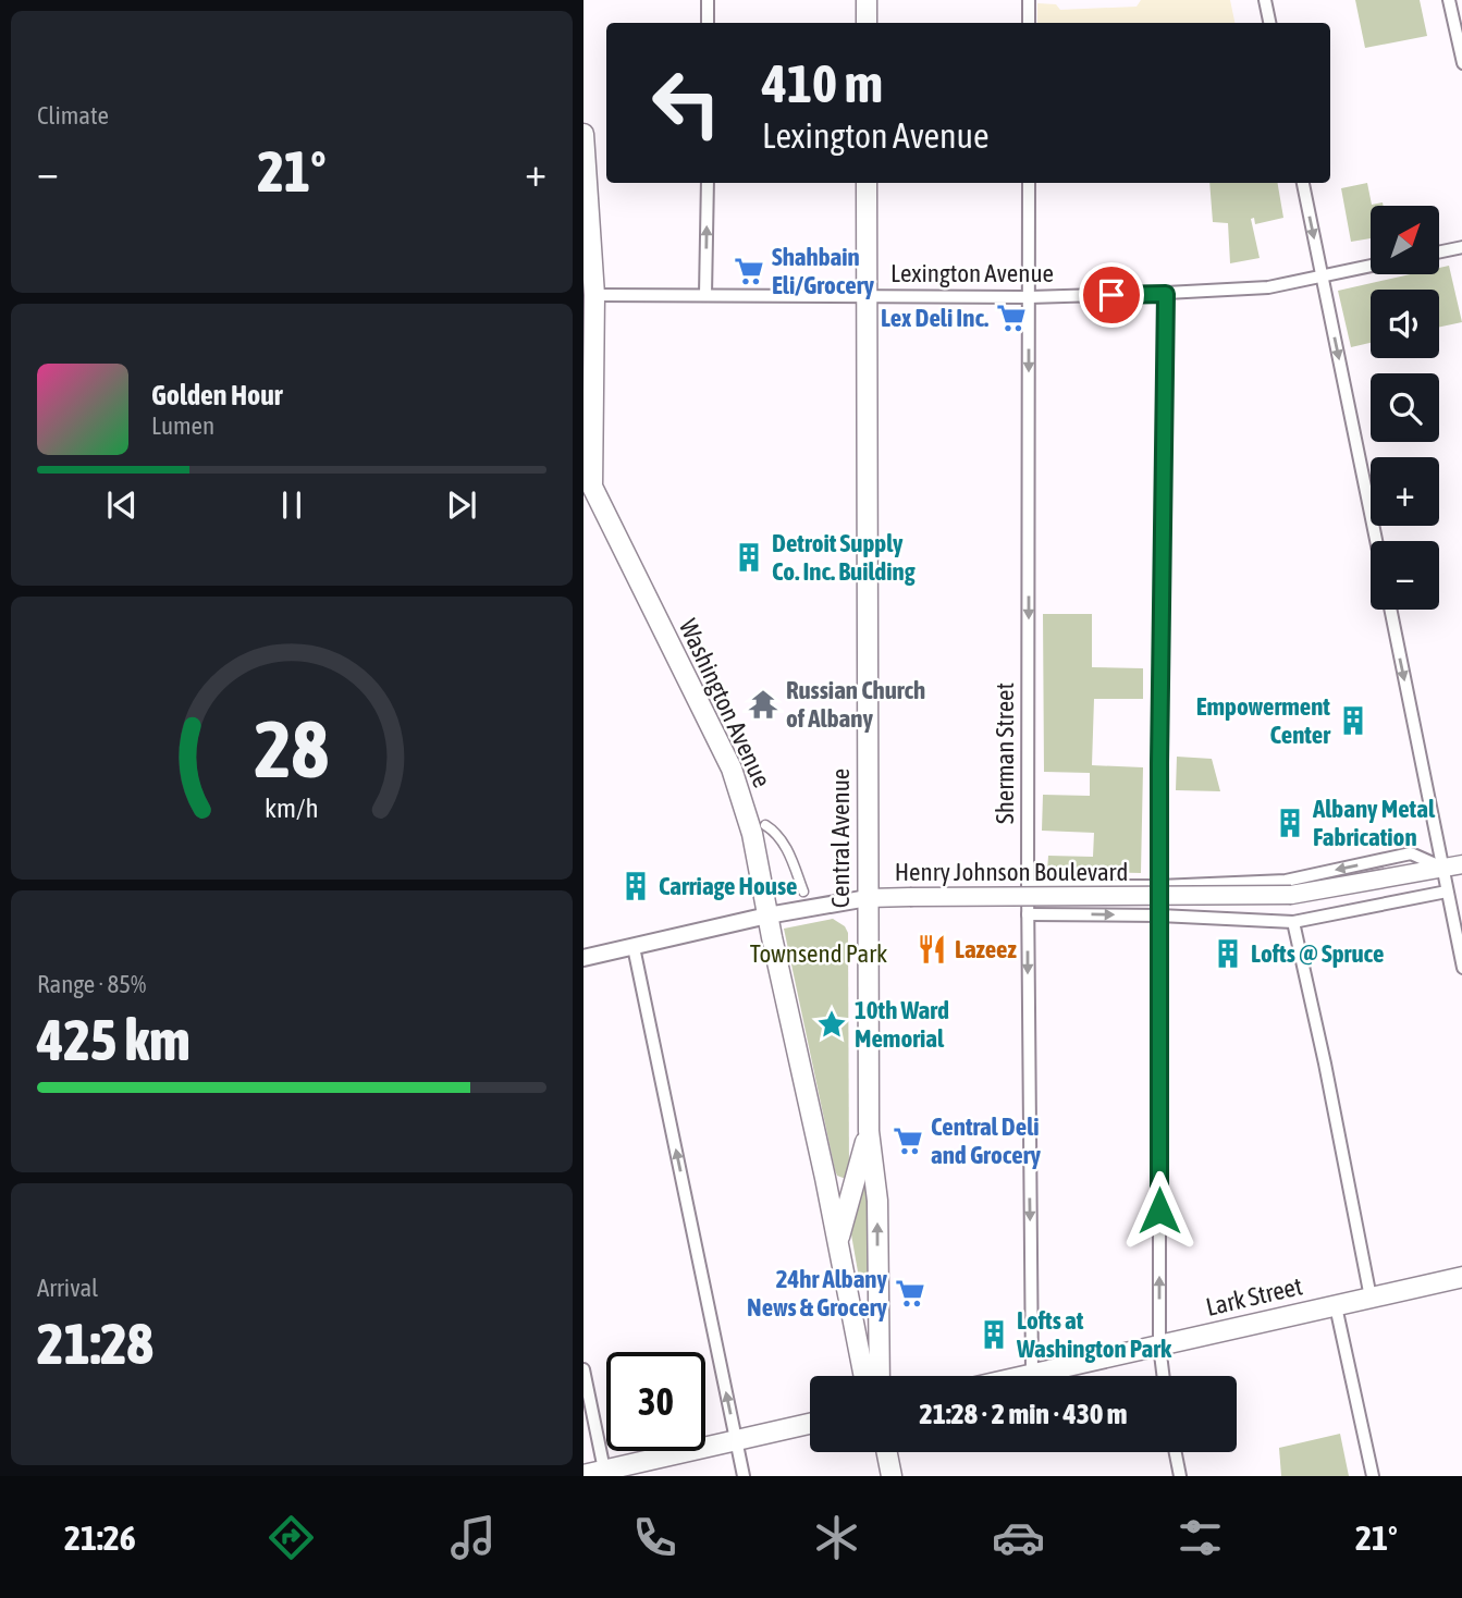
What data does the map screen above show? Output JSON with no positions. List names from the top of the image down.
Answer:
{
  "streets": {
    "main road": [
      "Washington Avenue",
      "Central Avenue",
      "Henry Johnson Boulevard",
      "Lark Street"
    ],
    "street": ["Lexington Avenue", "Sherman Street"]
  },
  "crossings": [
    ["Lexington Avenue", "Washington Avenue"],
    ["Lexington Avenue", "Sherman Street"],
    ["Lexington Avenue", "Central Avenue"],
    ["Washington Avenue", "Central Avenue"],
    ["Washington Avenue", "Henry Johnson Boulevard"],
    ["Sherman Street", "Henry Johnson Boulevard"],
    ["Sherman Street", "Lark Street"],
    ["Central Avenue", "Henry Johnson Boulevard"]
  ],
  "one_way": ["Sherman Street"],
  "parks": ["Townsend Park"],
  "places": {
    "supermarket": [
      "Shahbain Eli/Grocery",
      "Lex Deli Inc.",
      "Central Deli and Grocery",
      "24hr Albany News & Grocery"
    ],
    "building": [
      "Detroit Supply Co. Inc. Building",
      "Empowerment Center",
      "Albany Metal Fabrication",
      "Carriage House",
      "Lofts @ Spruce",
      "Lofts at Washington Park"
    ],
    "temple": ["Russian Church of Albany"],
    "restaurant": ["Lazeez"],
    "place": ["10th Ward Memorial"]
  },
  "north": "top right",
  "page": {
    "tile": [
      "Climate",
      ["Range · 85%", "425 km"],
      ["Arrival", "21:28"]
    ],
    "turn": ["410 m", "Lexington Avenue"],
    "heat": ["−", "21°", "+"],
    "map_buttons": ["+", "−"],
    "song": ["Golden Hour", "Lumen"],
    "limit": "30",
    "trip": "21:28 · 2 min · 430 m",
    "tabs": ["21:26", "21°"],
    "gauge": ["28", "km/h"]
  }
}
